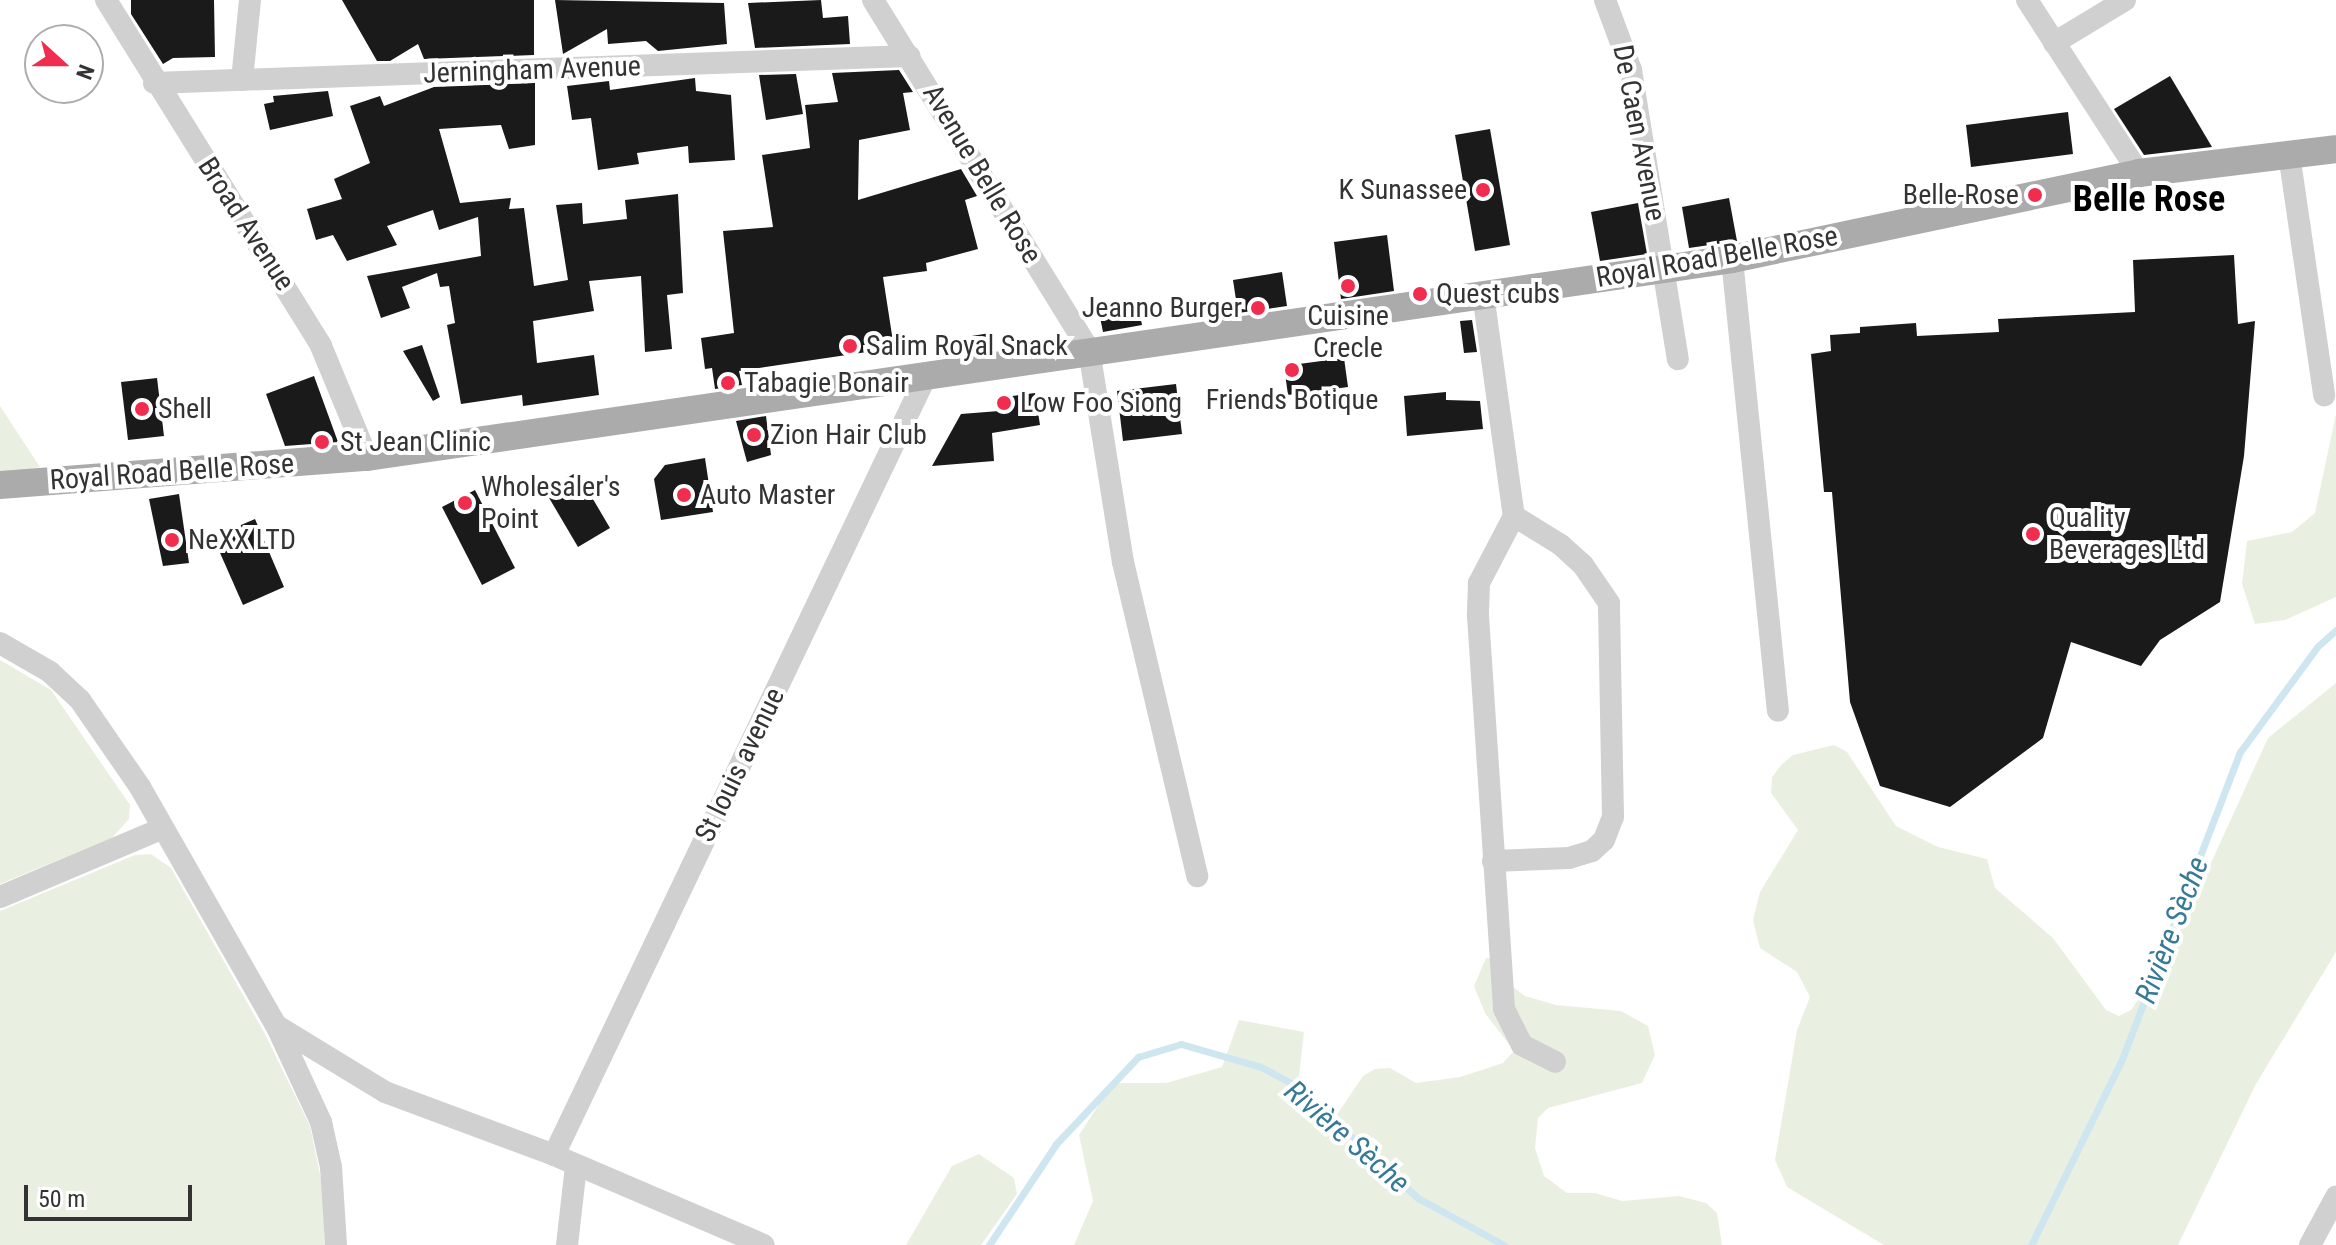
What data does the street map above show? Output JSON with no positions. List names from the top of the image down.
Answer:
{
  "streets": {
    "main road": ["Royal Road Belle Rose"],
    "street": [
      "Jerningham Avenue",
      "De Caen Avenue",
      "Avenue Belle Rose",
      "Broad Avenue",
      "St louis avenue"
    ]
  },
  "crossings": [
    ["Jerningham Avenue", "Avenue Belle Rose"],
    ["Jerningham Avenue", "Broad Avenue"],
    ["De Caen Avenue", "Royal Road Belle Rose"],
    ["Avenue Belle Rose", "Royal Road Belle Rose"],
    ["Broad Avenue", "Royal Road Belle Rose"],
    ["Royal Road Belle Rose", "St louis avenue"]
  ],
  "districts": ["Belle Rose"],
  "water": ["Rivière Sèche"],
  "places": [
    "K Sunassee",
    "Belle-Rose",
    "Cuisine Crecle",
    "Quest cubs",
    "Jeanno Burger",
    "Salim Royal Snack",
    "Friends Botique",
    "Tabagie Bonair",
    "Low Foo Siong",
    "Shell",
    "Zion Hair Club",
    "St Jean Clinic",
    "Auto Master",
    "Wholesaler's Point",
    "Quality Beverages Ltd",
    "NeXX LTD"
  ],
  "scale_bar": "50 m",
  "north": "right"
}
